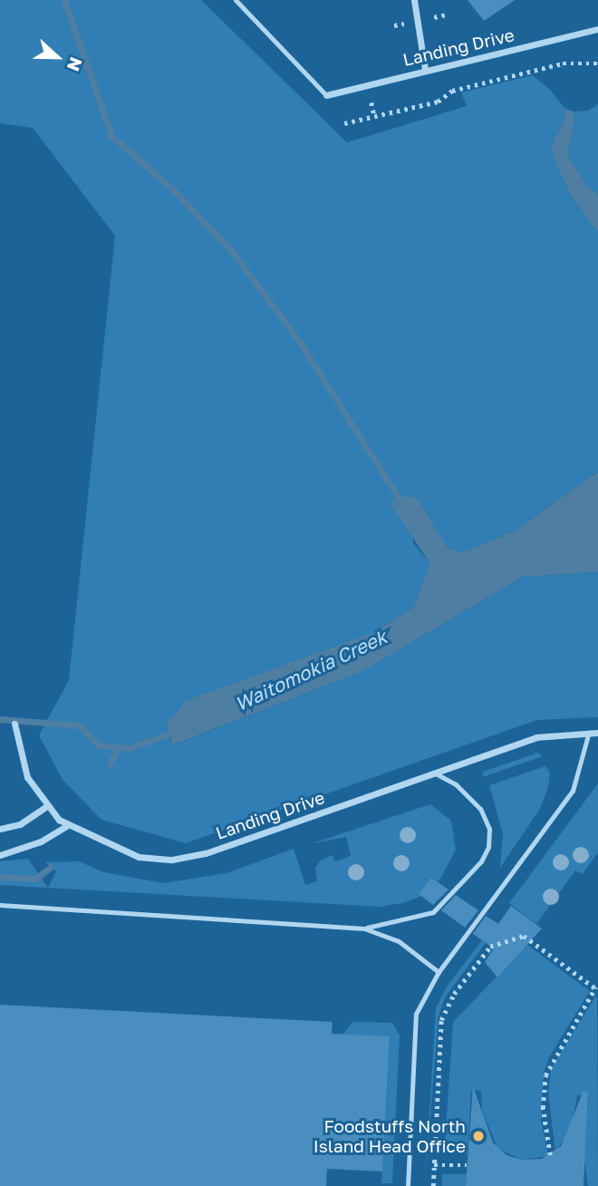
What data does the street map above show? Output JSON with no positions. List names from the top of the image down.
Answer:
{
  "streets": {
    "street": ["Landing Drive"]
  },
  "water": ["Waitomokia Creek"],
  "places": ["Foodstuffs North Island Head Office"],
  "north": "right"
}
